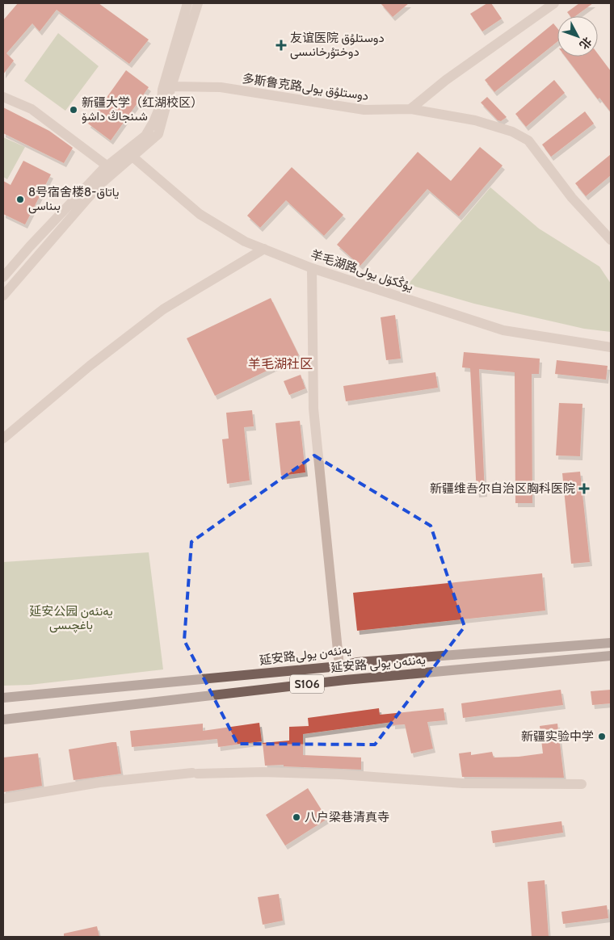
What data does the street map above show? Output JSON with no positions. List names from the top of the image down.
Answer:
{
  "streets": {
    "main road": ["延安路يەنئەن يولى", "延安路 يەنئەن يولى", "S106"],
    "street": ["多斯鲁克路دوستلۇق يولى", "羊毛湖路يۇڭكۆل يولى"]
  },
  "districts": ["羊毛湖社区"],
  "parks": ["延安公园 يەنئەن باغچىسى"],
  "places": {
    "health": ["友谊医院 دوستلۇق دوختۇرخانىسى", "新疆维吾尔自治区胸科医院"],
    "other": [
      "新疆大学（红湖校区） شىنجاڭ داشۆ",
      "8号宿舍楼8-ياتاق بىناسى",
      "新疆实验中学",
      "八户梁巷清真寺"
    ]
  },
  "north": "bottom right"
}
